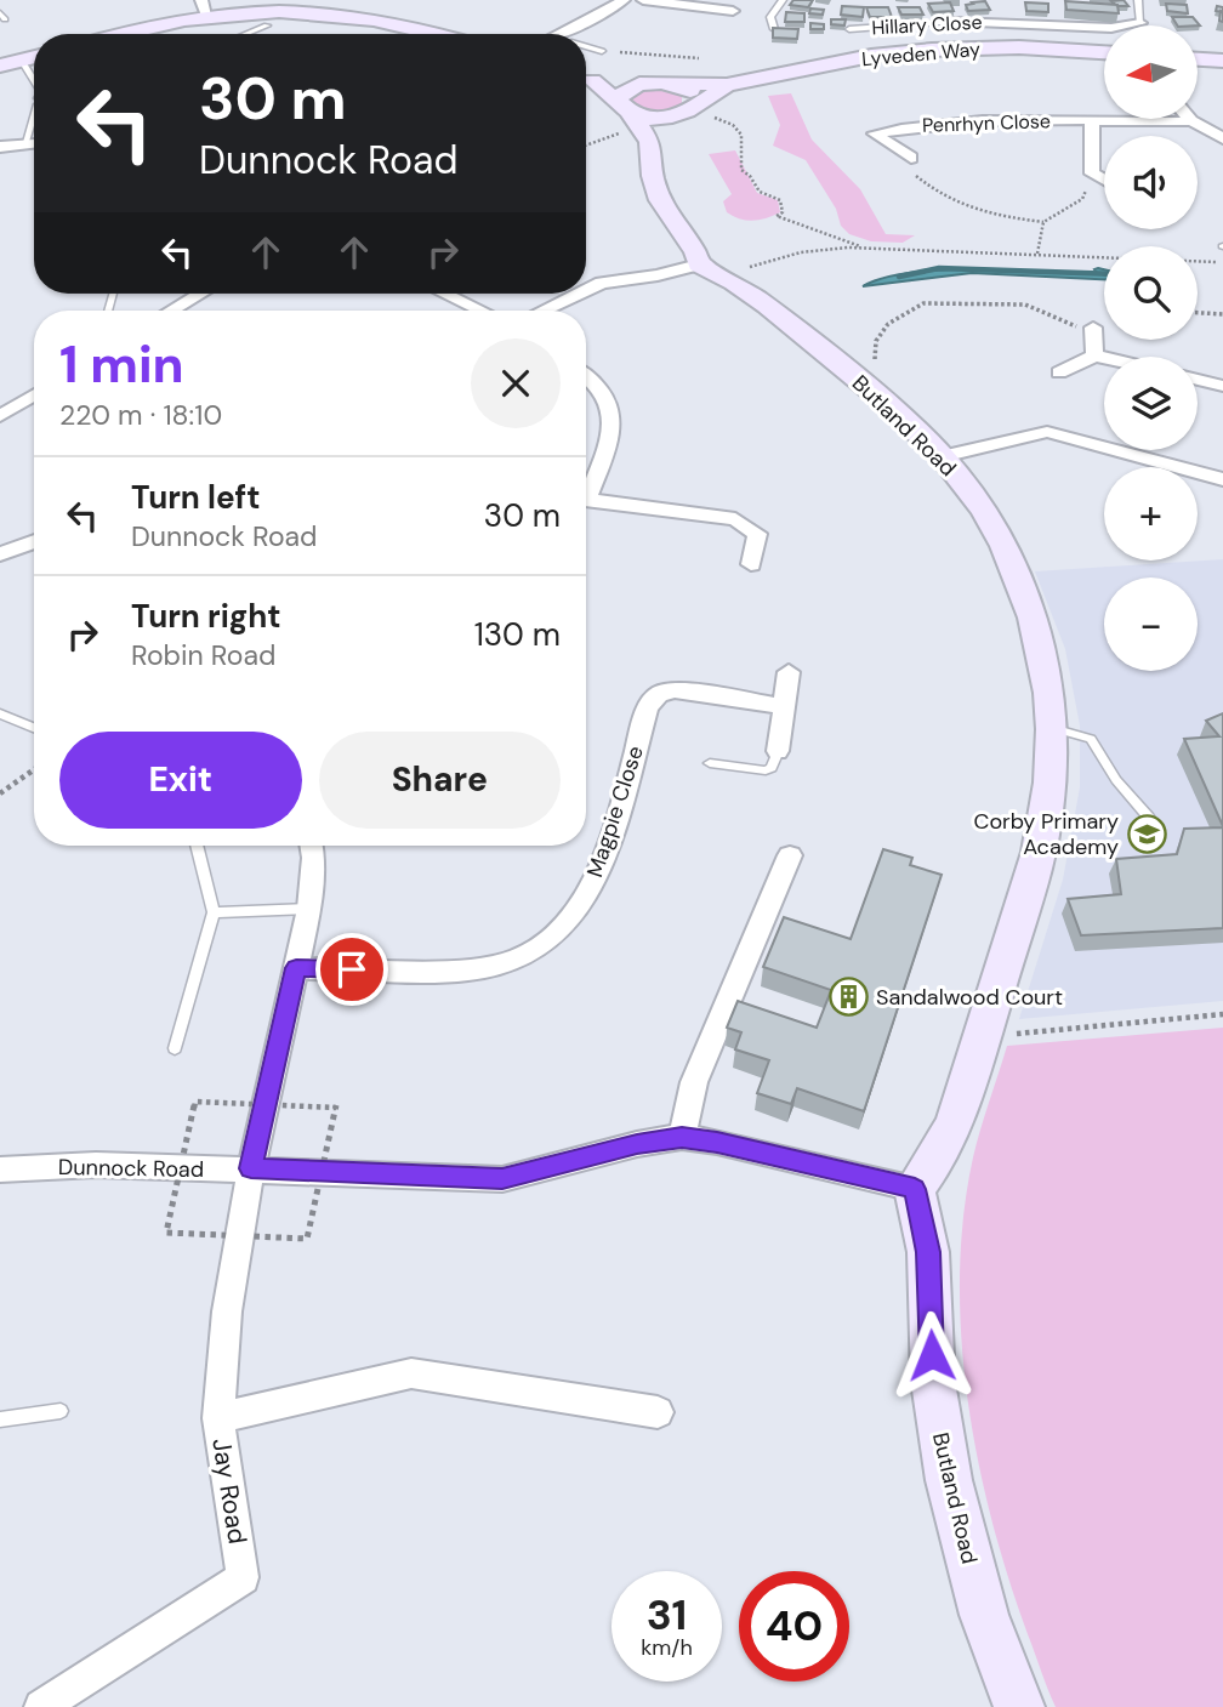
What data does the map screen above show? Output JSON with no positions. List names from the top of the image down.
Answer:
{
  "streets": {
    "street": [
      "Hillary Close",
      "Lyveden Way",
      "Penrhyn Close",
      "Butland Road",
      "Magpie Close",
      "Dunnock Road",
      "Jay Road"
    ]
  },
  "crossings": [
    ["Butland Road", "Dunnock Road"],
    ["Magpie Close", "Jay Road"],
    ["Dunnock Road", "Jay Road"]
  ],
  "places": {
    "school or university": ["Corby Primary Academy"],
    "building": ["Sandalwood Court"]
  },
  "north": "left",
  "page": {
    "map_buttons": ["+", "−"],
    "turn": ["30 m", "Dunnock Road"],
    "heading": ["1 min", "220 m · 18:10"],
    "list": [
      {
        "name": "Turn left",
        "note": "Dunnock Road",
        "value": "30 m"
      },
      {
        "name": "Turn right",
        "note": "Robin Road",
        "value": "130 m"
      }
    ],
    "buttons": ["Exit", "Share"],
    "speed": "31 km/h",
    "limit": "40"
  }
}
